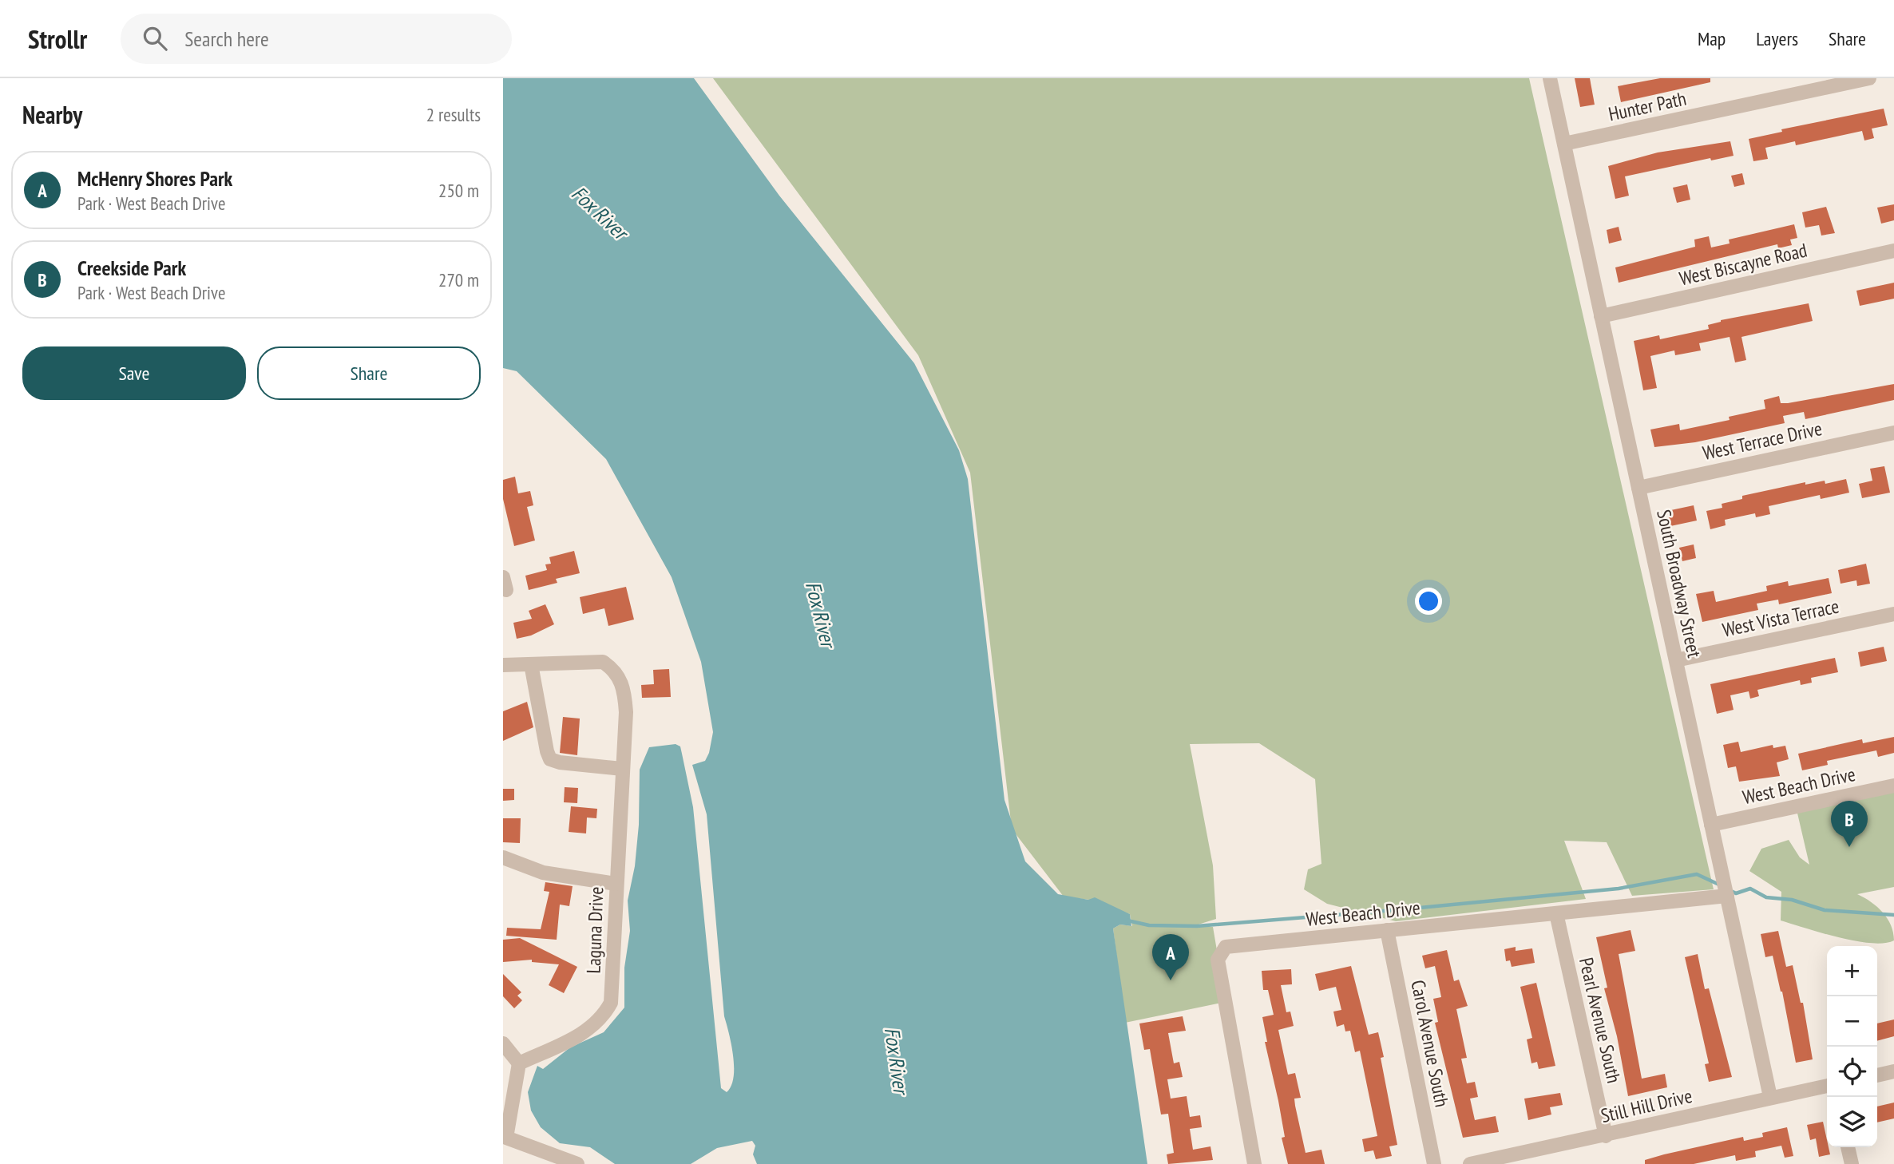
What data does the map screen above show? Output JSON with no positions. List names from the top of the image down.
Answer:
{
  "streets": {
    "street": [
      "Hunter Path",
      "West Biscayne Road",
      "West Terrace Drive",
      "South Broadway Street",
      "West Vista Terrace",
      "West Beach Drive",
      "Laguna Drive",
      "Pearl Avenue South",
      "Carol Avenue South",
      "Still Hill Drive"
    ]
  },
  "crossings": [
    ["Hunter Path", "South Broadway Street"],
    ["West Biscayne Road", "South Broadway Street"],
    ["West Terrace Drive", "South Broadway Street"],
    ["South Broadway Street", "West Vista Terrace"],
    ["South Broadway Street", "West Beach Drive"],
    ["South Broadway Street", "Still Hill Drive"],
    ["West Beach Drive", "Pearl Avenue South"],
    ["West Beach Drive", "Carol Avenue South"],
    ["Pearl Avenue South", "Still Hill Drive"]
  ],
  "water": ["Fox River"],
  "page": {
    "header": "Strollr",
    "search": "Search here",
    "nav": ["Map", "Layers", "Share"],
    "heading": ["Nearby", "2 results"],
    "list": [
      {
        "mark": "A",
        "name": "McHenry Shores Park",
        "note": "Park · West Beach Drive",
        "value": "250 m"
      },
      {
        "mark": "B",
        "name": "Creekside Park",
        "note": "Park · West Beach Drive",
        "value": "270 m"
      }
    ],
    "buttons": ["Save", "Share"],
    "pins": ["B", "A"],
    "map_buttons": ["+", "−"]
  }
}
